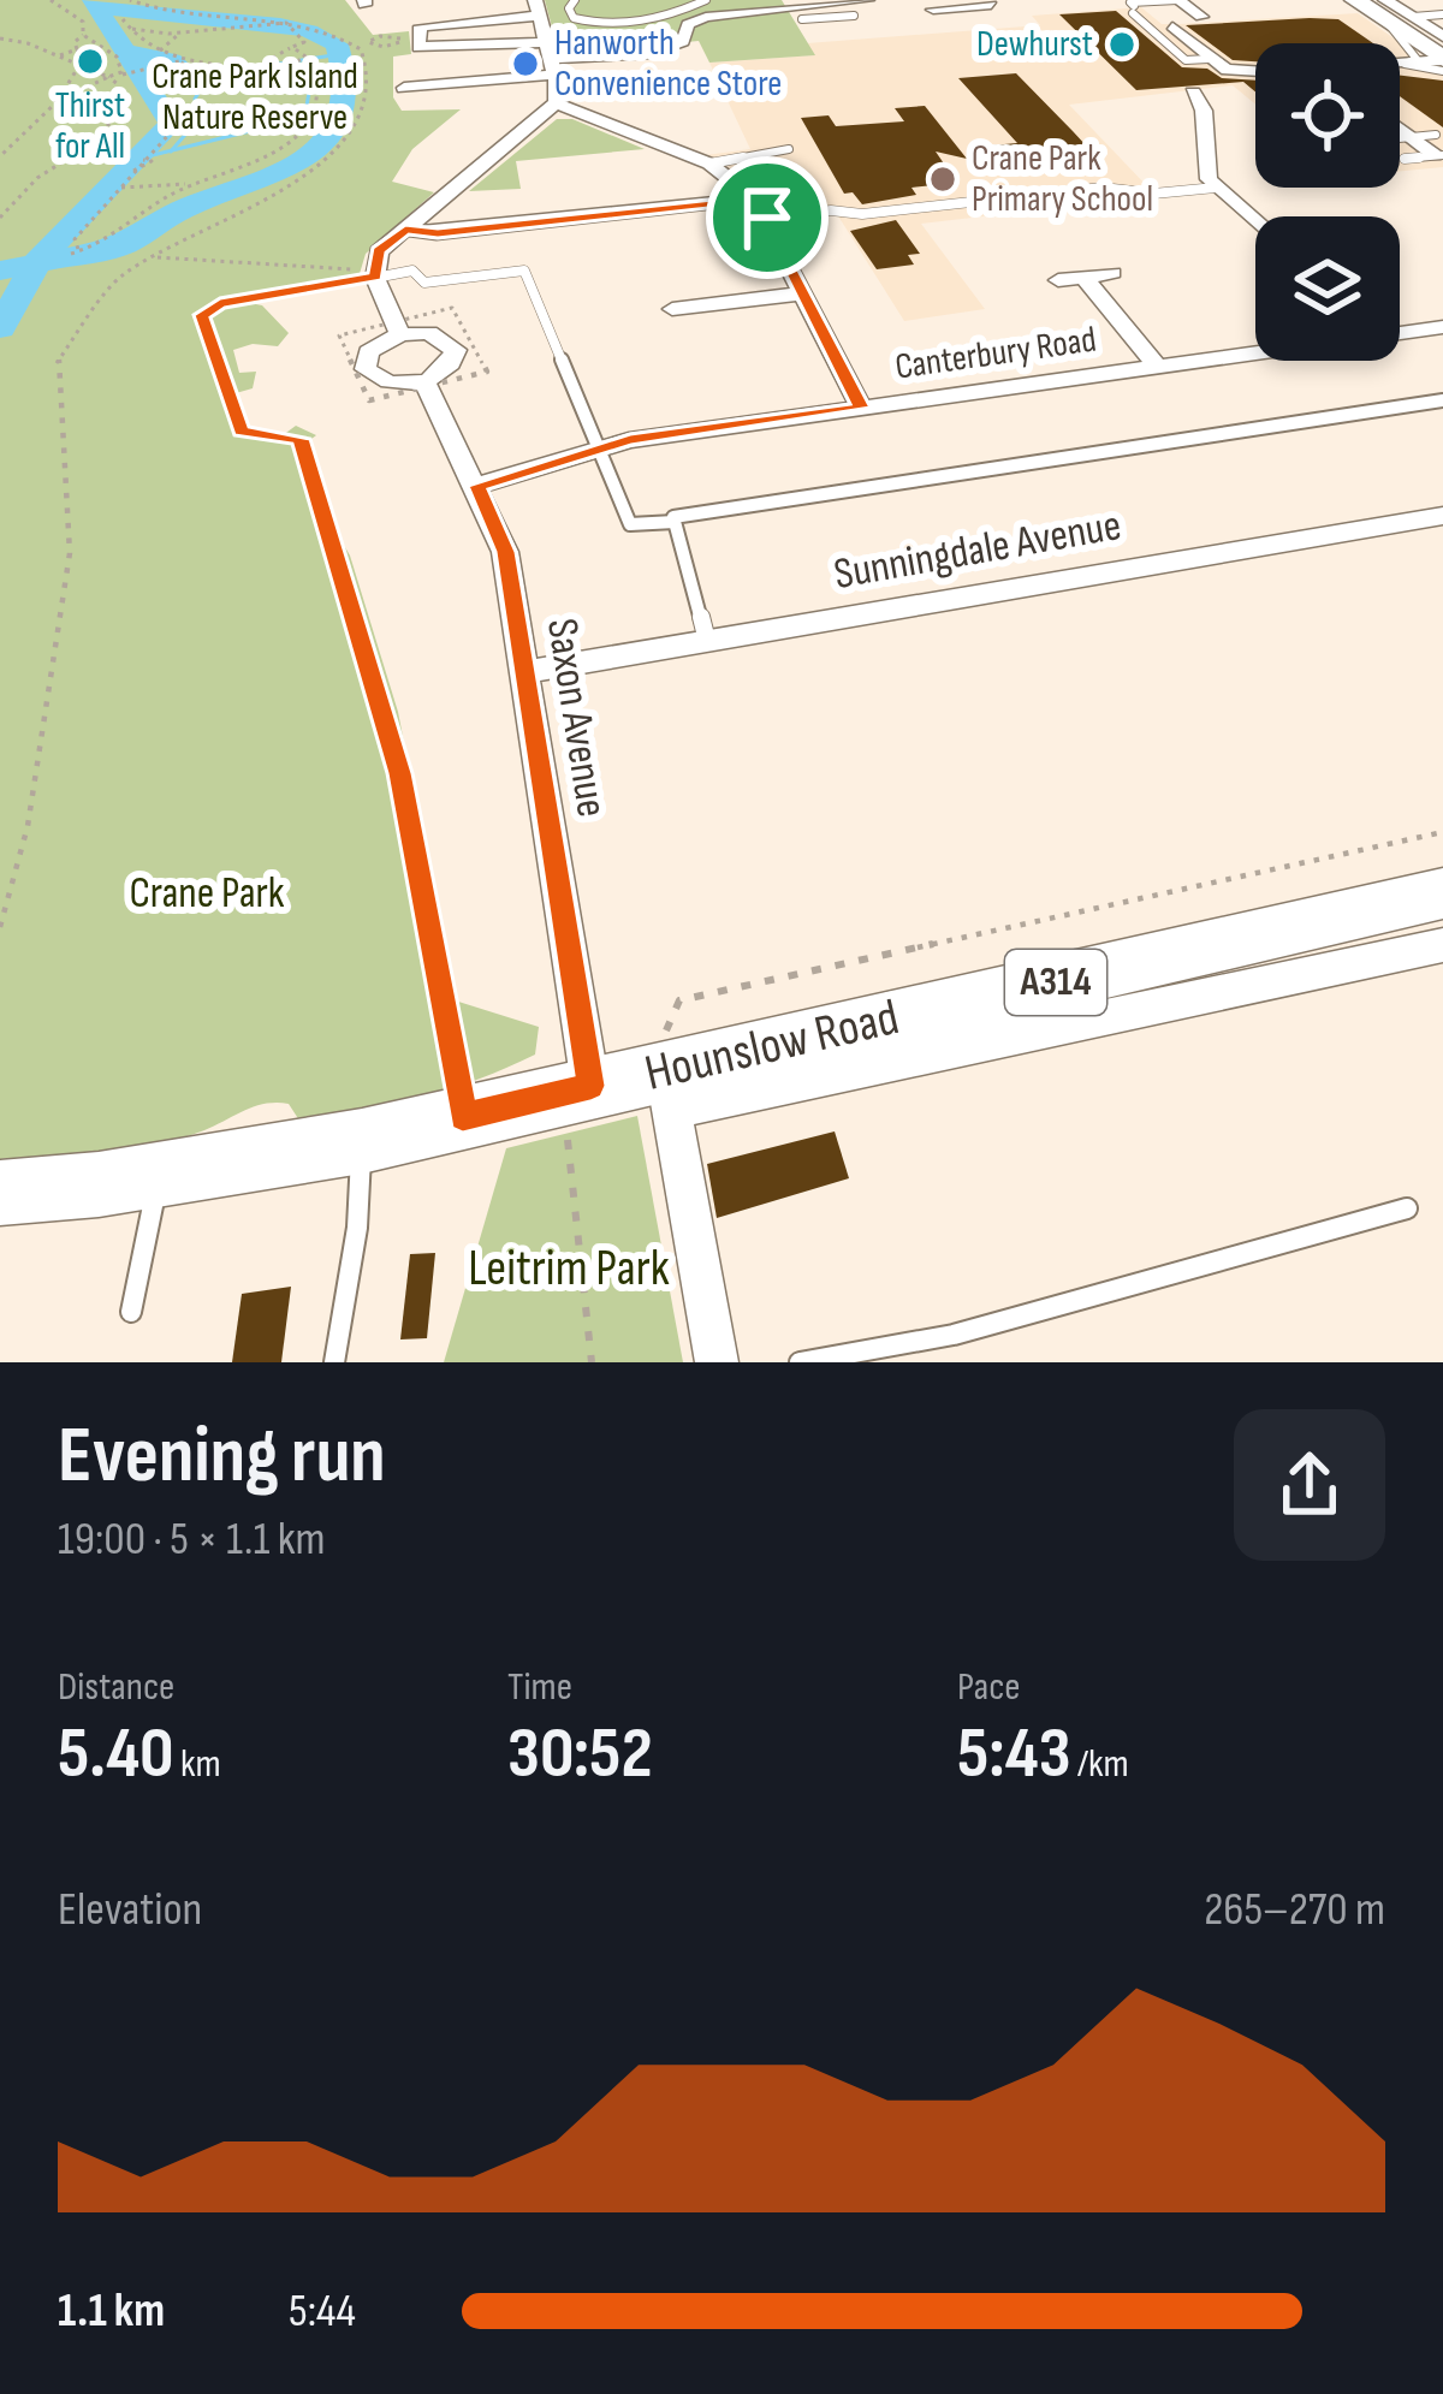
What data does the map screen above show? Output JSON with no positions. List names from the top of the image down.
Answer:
{
  "streets": {
    "main road": ["A314", "Hounslow Road"],
    "street": ["Canterbury Road", "Sunningdale Avenue", "Saxon Avenue"]
  },
  "crossings": [
    ["Canterbury Road", "Saxon Avenue"],
    ["Sunningdale Avenue", "Saxon Avenue"],
    ["Saxon Avenue", "Hounslow Road"],
    ["A314", "Hounslow Road"]
  ],
  "parks": ["Crane Park Island Nature Reserve", "Crane Park", "Leitrim Park"],
  "places": [
    "Dewhurst",
    "Thirst for All",
    "Hanworth Convenience Store",
    "Crane Park Primary School"
  ],
  "page": {
    "heading": ["Evening run", "19:00 · 5 × 1.1 km"],
    "stats": [
      ["Distance", "5.40 km"],
      ["Time", "30:52"],
      ["Pace", "5:43 /km"]
    ],
    "chart": ["Elevation", "265–270 m"],
    "list": [
      {
        "name": "1.1 km",
        "note": "5:44"
      }
    ]
  }
}
